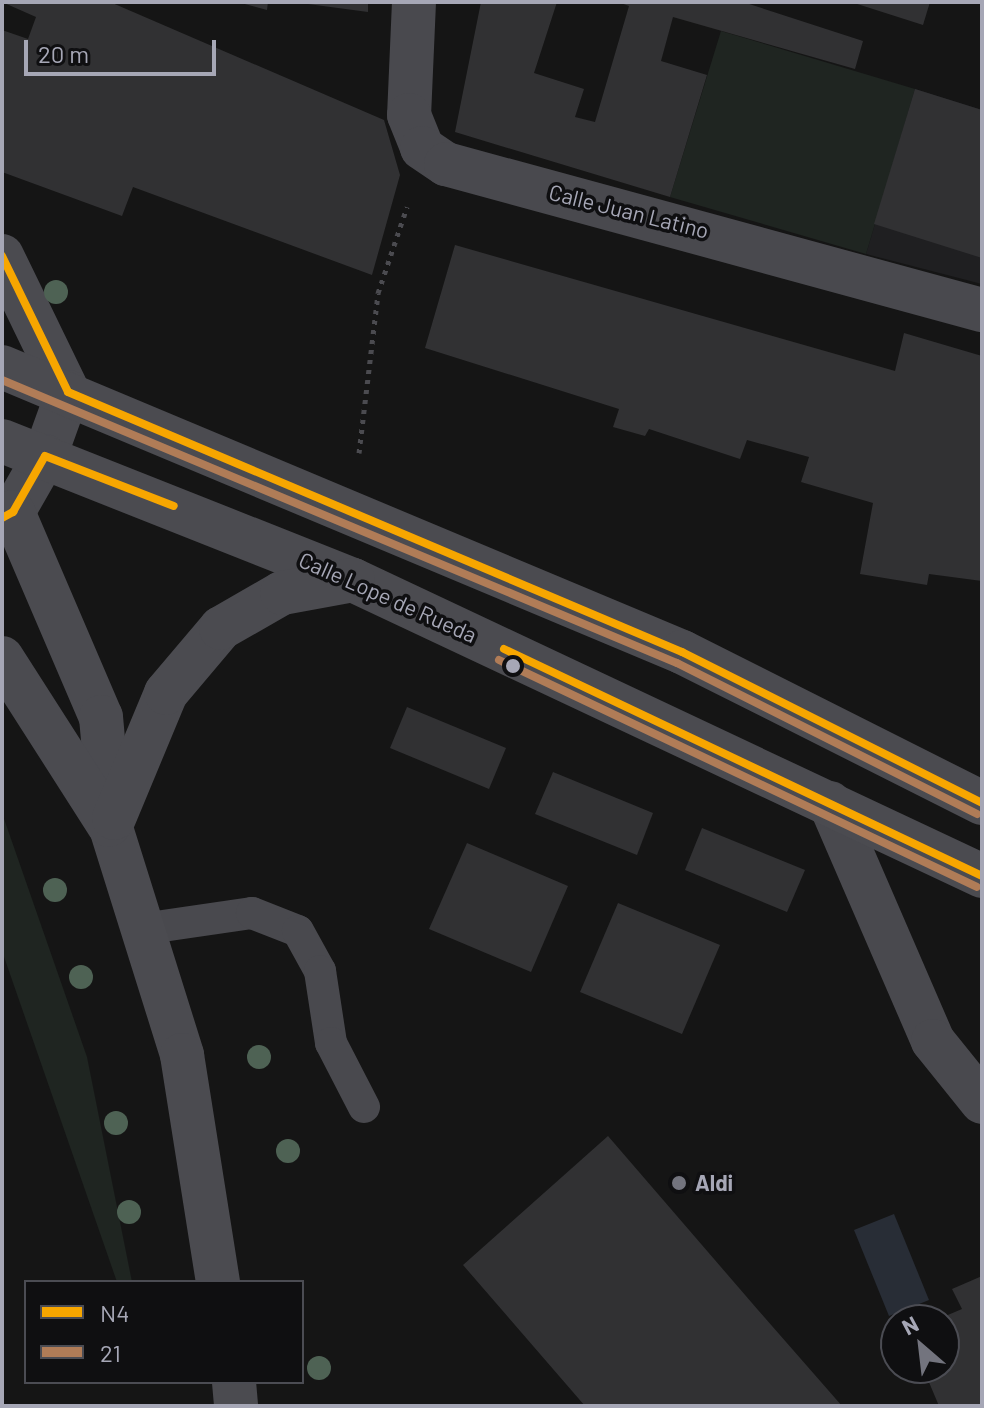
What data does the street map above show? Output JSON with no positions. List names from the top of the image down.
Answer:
{
  "streets": {
    "main road": ["Calle Lope de Rueda"],
    "street": ["Calle Juan Latino"]
  },
  "places": ["Aldi"],
  "lines": ["transit line N4", "transit line 21"],
  "legend": ["N4", "21"],
  "scale_bar": "20 m",
  "north": "top left"
}
